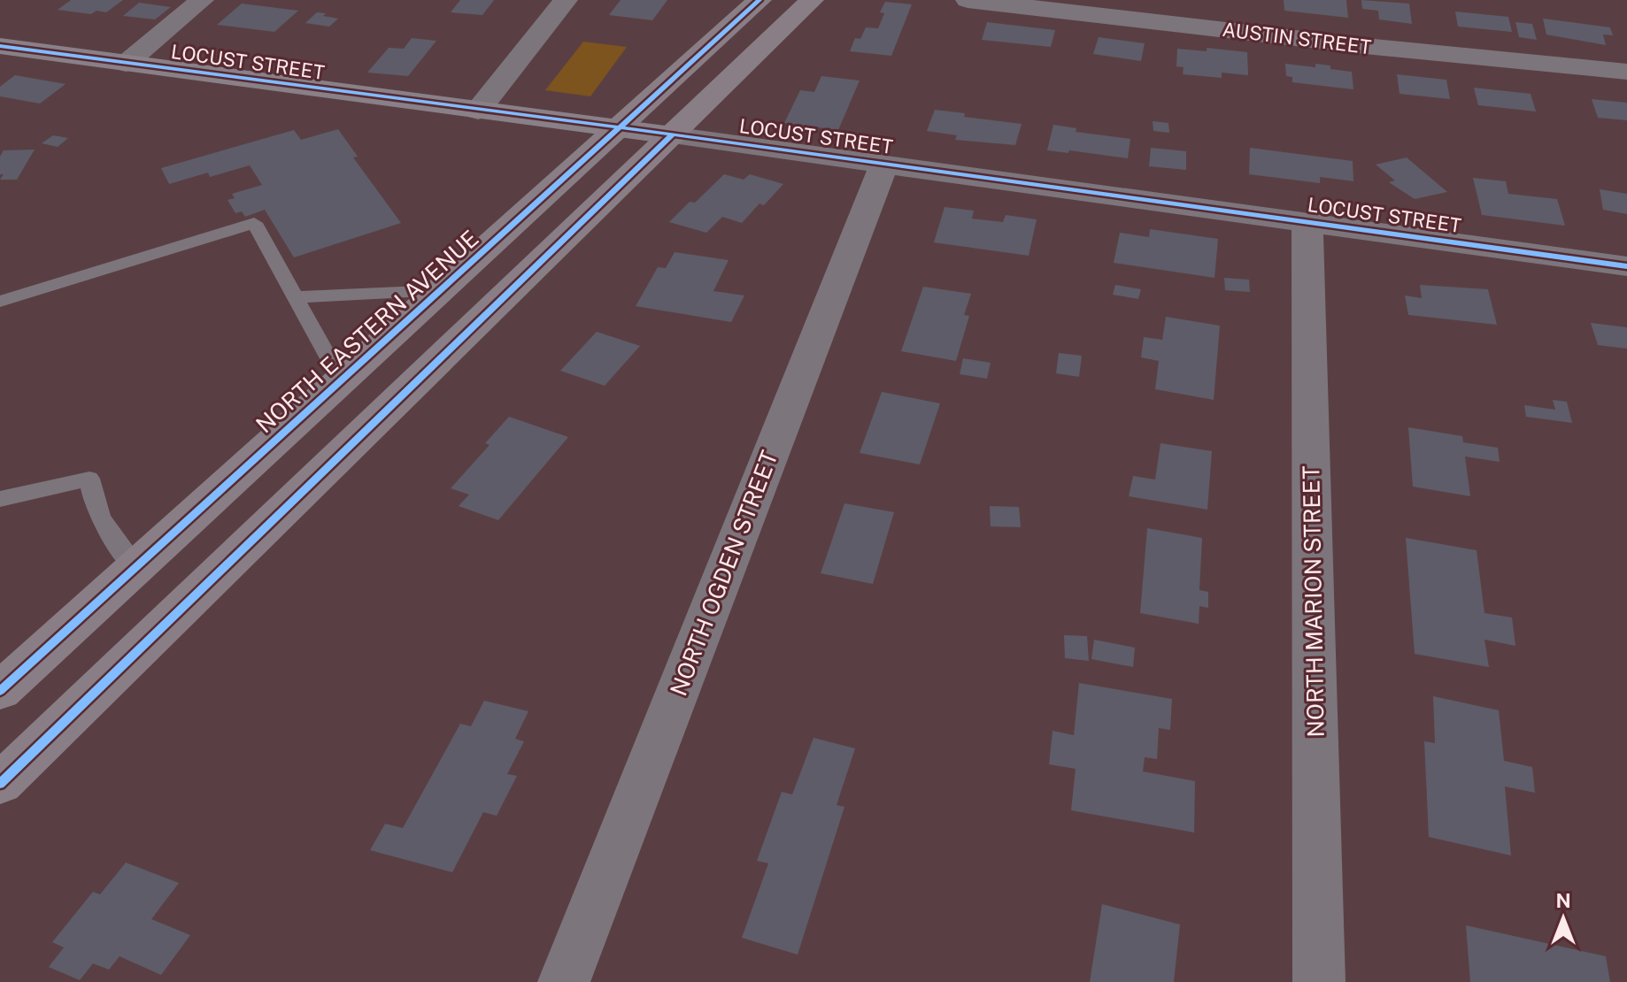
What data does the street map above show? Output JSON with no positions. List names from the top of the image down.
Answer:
{
  "streets": {
    "main road": ["NORTH EASTERN AVENUE"],
    "street": [
      "AUSTIN STREET",
      "LOCUST STREET",
      "NORTH OGDEN STREET",
      "NORTH MARION STREET"
    ]
  },
  "crossings": [
    ["LOCUST STREET", "NORTH EASTERN AVENUE"],
    ["LOCUST STREET", "NORTH OGDEN STREET"],
    ["LOCUST STREET", "NORTH MARION STREET"]
  ],
  "north": "top"
}
